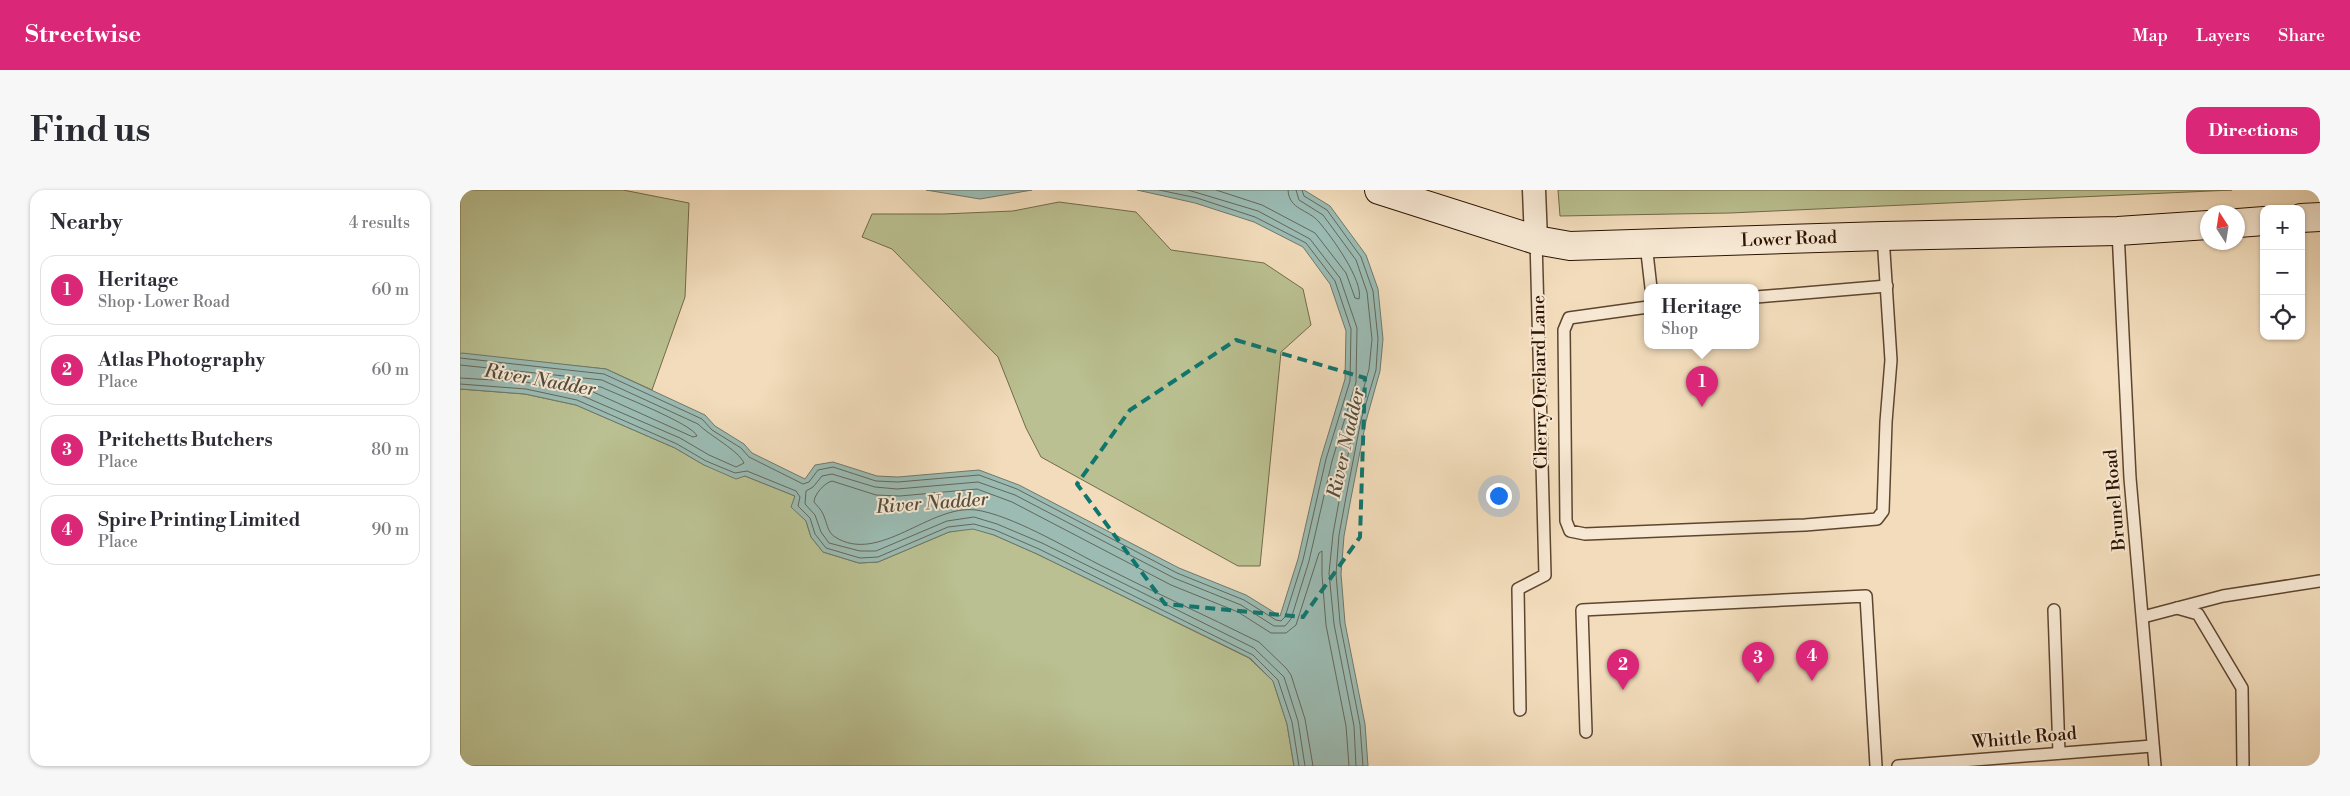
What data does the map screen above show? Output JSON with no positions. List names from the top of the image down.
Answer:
{
  "streets": {
    "street": ["Lower Road", "Cherry Orchard Lane"],
    "lane": ["Brunel Road", "Whittle Road"]
  },
  "crossings": [
    ["Lower Road", "Cherry Orchard Lane"],
    ["Lower Road", "Brunel Road"],
    ["Brunel Road", "Whittle Road"]
  ],
  "water": ["River Nadder"],
  "north": "top",
  "page": {
    "header": "Streetwise",
    "nav": ["Map", "Layers", "Share"],
    "buttons": "Directions",
    "title": "Find us",
    "heading": ["Nearby", "4 results"],
    "map_buttons": ["+", "−"],
    "list": [
      {
        "mark": "1",
        "name": "Heritage",
        "note": "Shop · Lower Road",
        "value": "60 m"
      },
      {
        "mark": "2",
        "name": "Atlas Photography",
        "note": "Place",
        "value": "60 m"
      },
      {
        "mark": "3",
        "name": "Pritchetts Butchers",
        "note": "Place",
        "value": "80 m"
      },
      {
        "mark": "4",
        "name": "Spire Printing Limited",
        "note": "Place",
        "value": "90 m"
      }
    ],
    "popup": ["Heritage", "Shop"],
    "pins": [
      "1",
      "4",
      "3",
      "2"
    ]
  }
}
